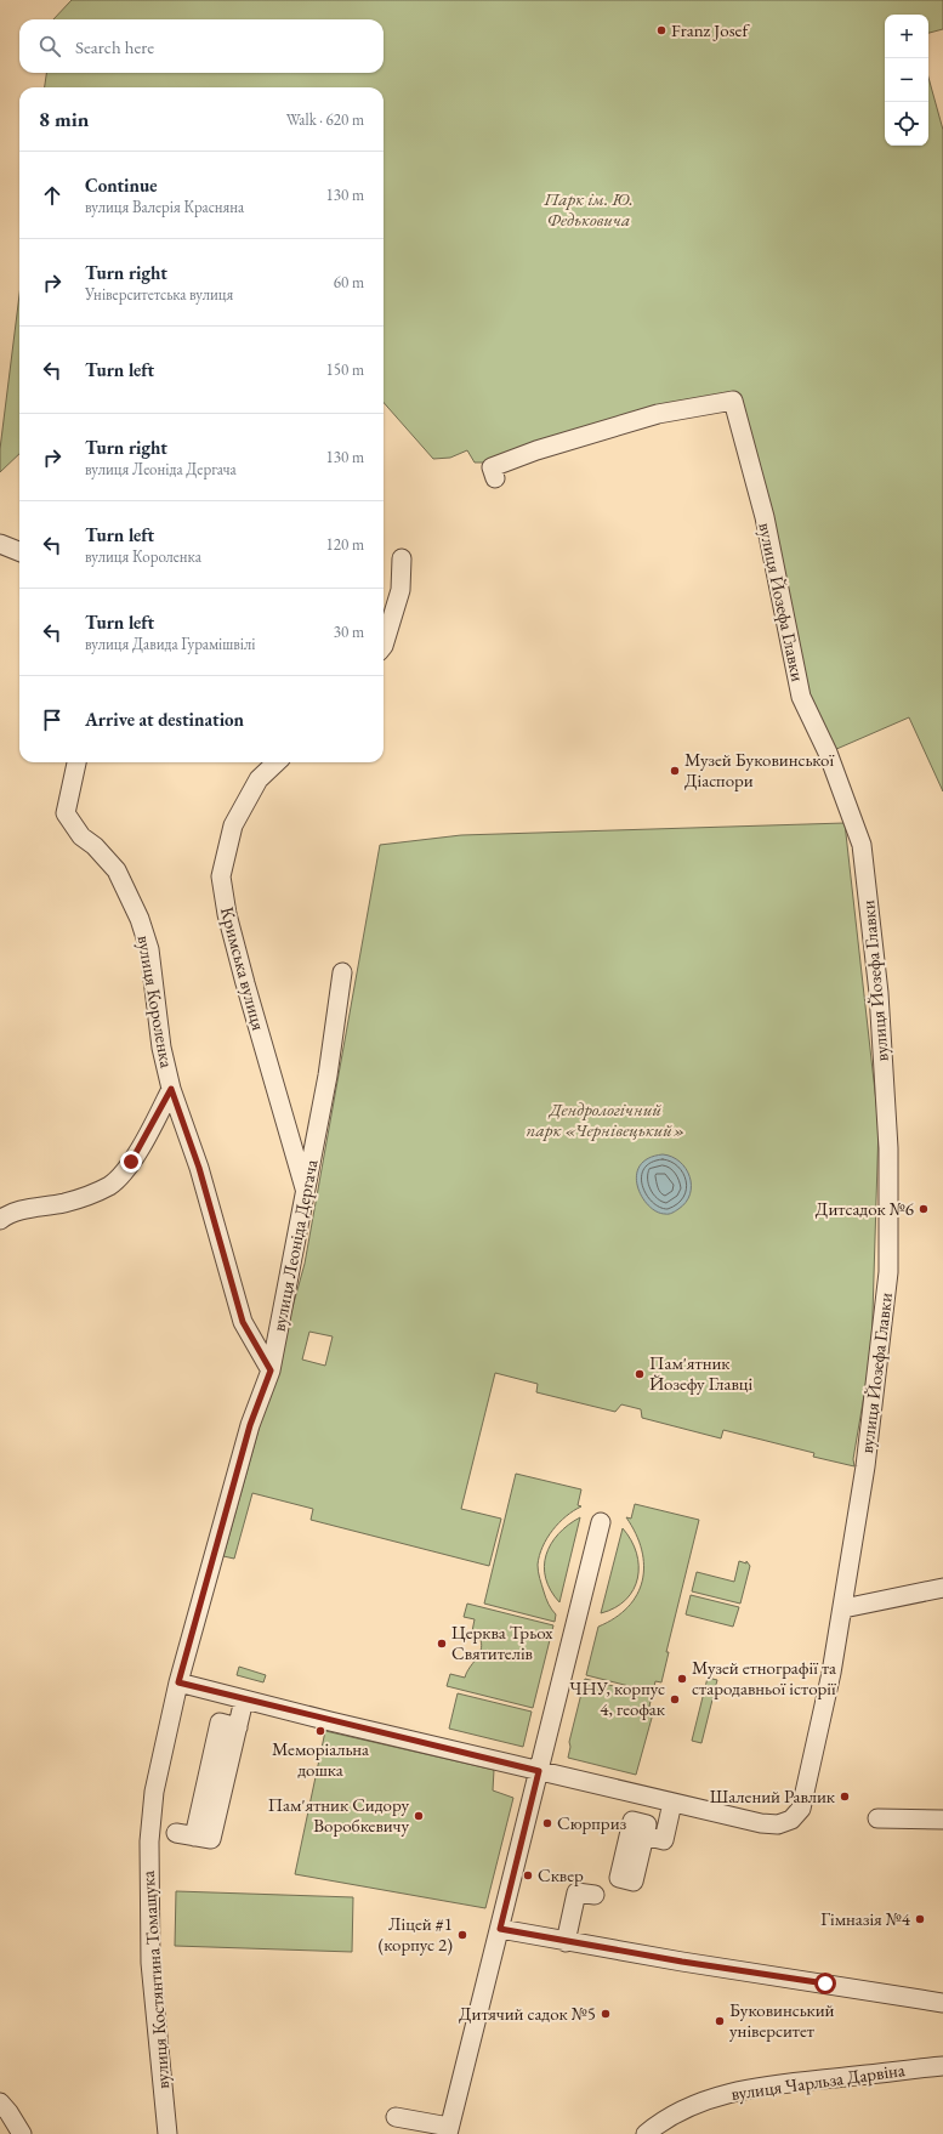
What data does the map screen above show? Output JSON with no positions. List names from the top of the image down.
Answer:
{
  "streets": {
    "street": [
      "вулиця Йозефа Главки",
      "Кримська вулиця",
      "вулиця Короленка",
      "вулиця Леоніда Дергача",
      "вулиця Костянтина Томащука",
      "вулиця Чарльза Дарвіна"
    ]
  },
  "crossings": [
    ["Кримська вулиця", "вулиця Леоніда Дергача"],
    ["вулиця Короленка", "вулиця Леоніда Дергача"],
    ["вулиця Леоніда Дергача", "вулиця Костянтина Томащука"]
  ],
  "parks": ["Парк ім. Ю. Федьковича", "Дендрологічний парк «Чернівецький»"],
  "places": [
    "Franz Josef",
    "Музей Буковинської Діаспори",
    "Дитсадок №6",
    "Пам'ятник Йозефу Главці",
    "Церква Трьох Святителів",
    "Музей етнографії та стародавньої історії",
    "ЧНУ, корпус 4, геофак",
    "Меморіальна дошка",
    "Шалений Равлик",
    "Пам'ятник Сидору Воробкевичу",
    "Сюрприз",
    "Сквер",
    "Гімназія №4",
    "Ліцей #1 (корпус 2)",
    "Дитячий садок №5",
    "Буковинський університет"
  ],
  "page": {
    "map_buttons": ["+", "−"],
    "search": "Search here",
    "heading": ["8 min", "Walk · 620 m"],
    "list": [
      ["Continue", "вулиця Валерія Красняна", "130 m"],
      ["Turn right", "Університетська вулиця", "60 m"],
      ["Turn left", "150 m"],
      ["Turn right", "вулиця Леоніда Дергача", "130 m"],
      ["Turn left", "вулиця Короленка", "120 m"],
      ["Turn left", "вулиця Давида Гурамішвілі", "30 m"],
      "Arrive at destination"
    ]
  }
}
